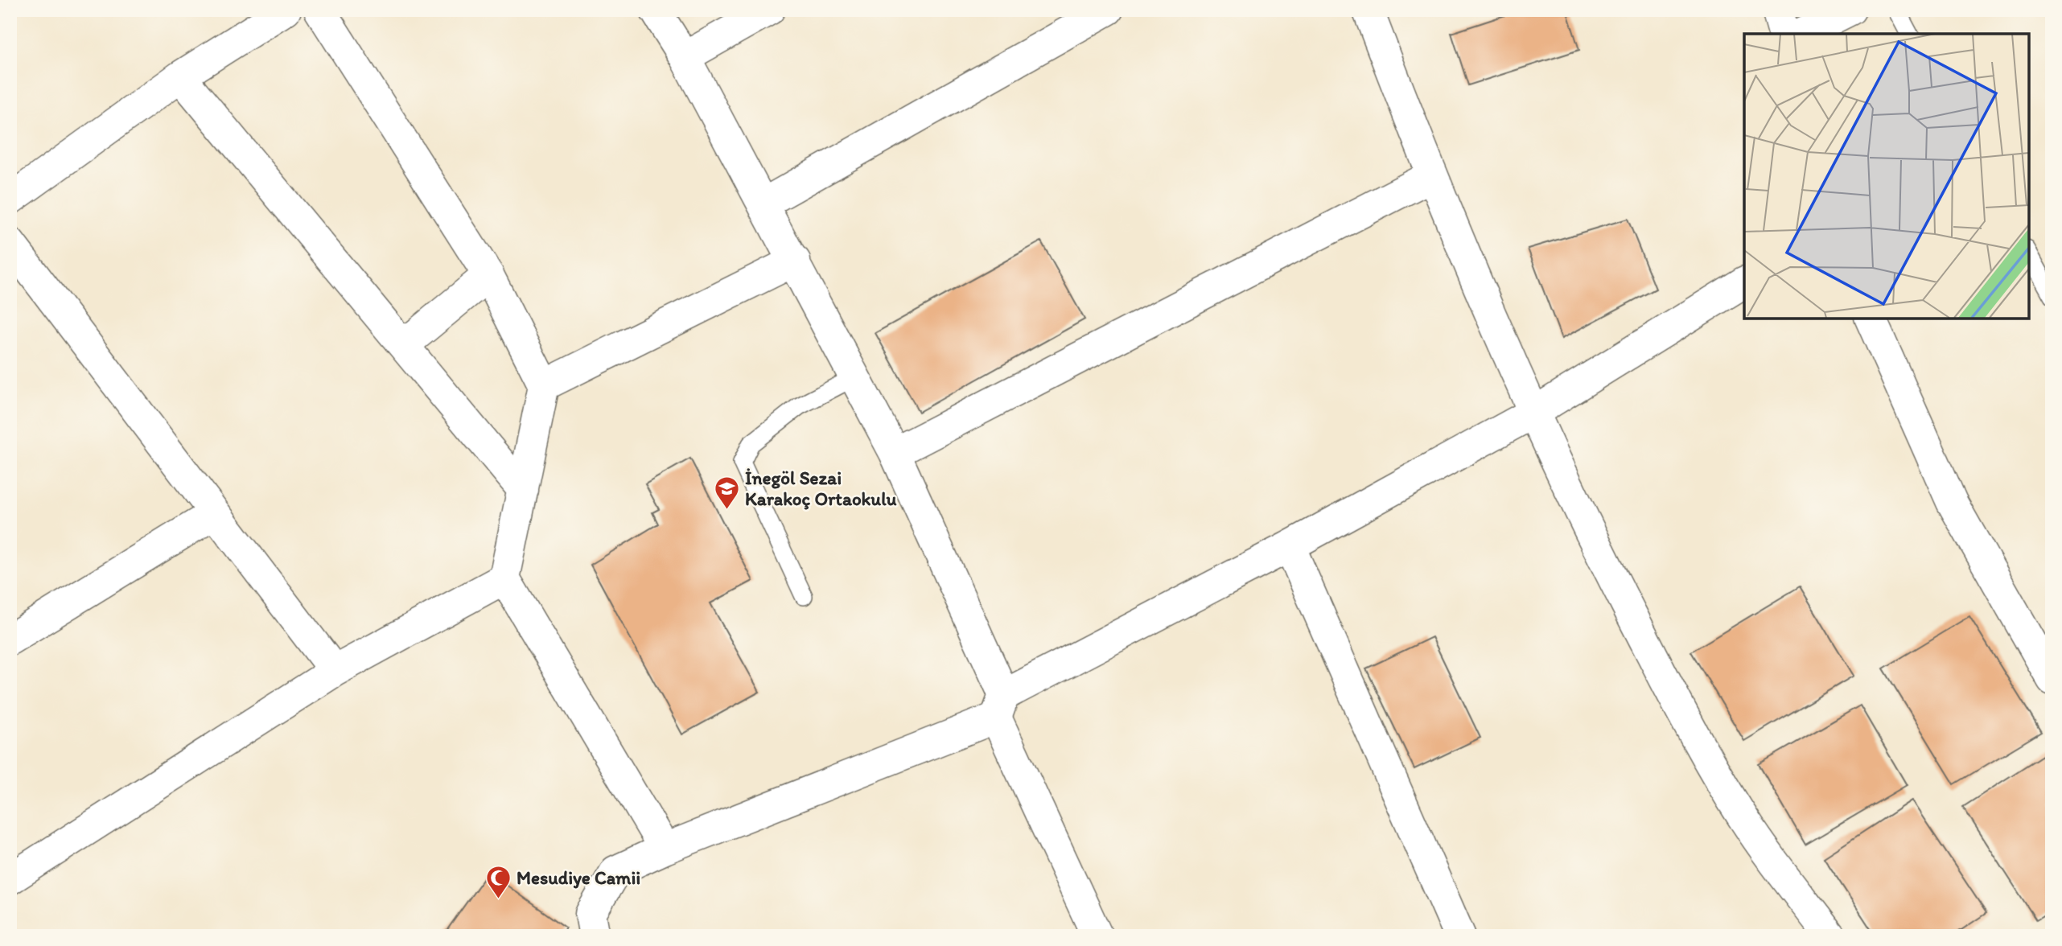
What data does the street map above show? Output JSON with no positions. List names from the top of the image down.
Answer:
{
  "places": {
    "school or university": ["İnegöl Sezai Karakoç Ortaokulu"],
    "mosque": ["Mesudiye Camii"]
  }
}
